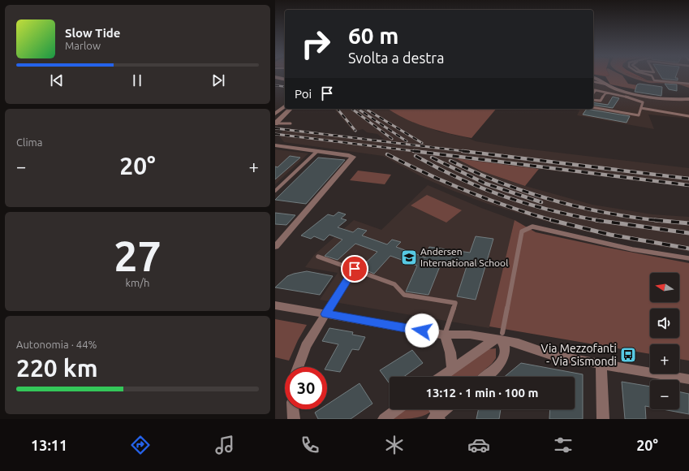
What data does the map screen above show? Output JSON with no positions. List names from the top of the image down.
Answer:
{
  "places": {
    "school or university": ["Andersen International School"],
    "bus stop": ["Via Mezzofanti - Via Sismondi"]
  },
  "north": "left",
  "page": {
    "turn": ["60 m", "Svolta a destra"],
    "song": ["Slow Tide", "Marlow"],
    "then": "Poi",
    "tile": [
      "Clima",
      ["27", "km/h"],
      ["Autonomia · 44%", "220 km"]
    ],
    "heat": ["−", "20°", "+"],
    "map_buttons": ["+", "−"],
    "limit": "30",
    "trip": "13:12 · 1 min · 100 m",
    "tabs": ["13:11", "20°"]
  }
}
